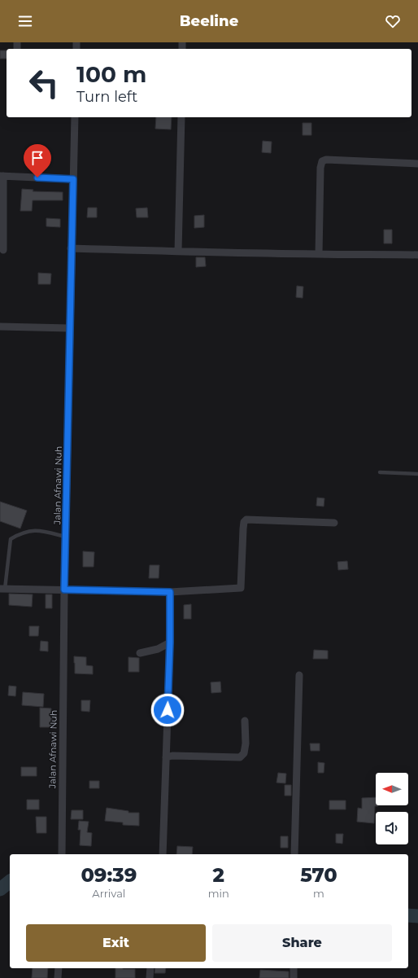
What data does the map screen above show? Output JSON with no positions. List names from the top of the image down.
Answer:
{
  "streets": {
    "street": ["Jalan Afnawi Nuh"]
  },
  "north": "left",
  "page": {
    "header": "Beeline",
    "turn": ["100 m", "Turn left"],
    "eta": [
      "09:39",
      "Arrival",
      "2",
      "min",
      "570",
      "m"
    ],
    "buttons": ["Exit", "Share"]
  }
}
